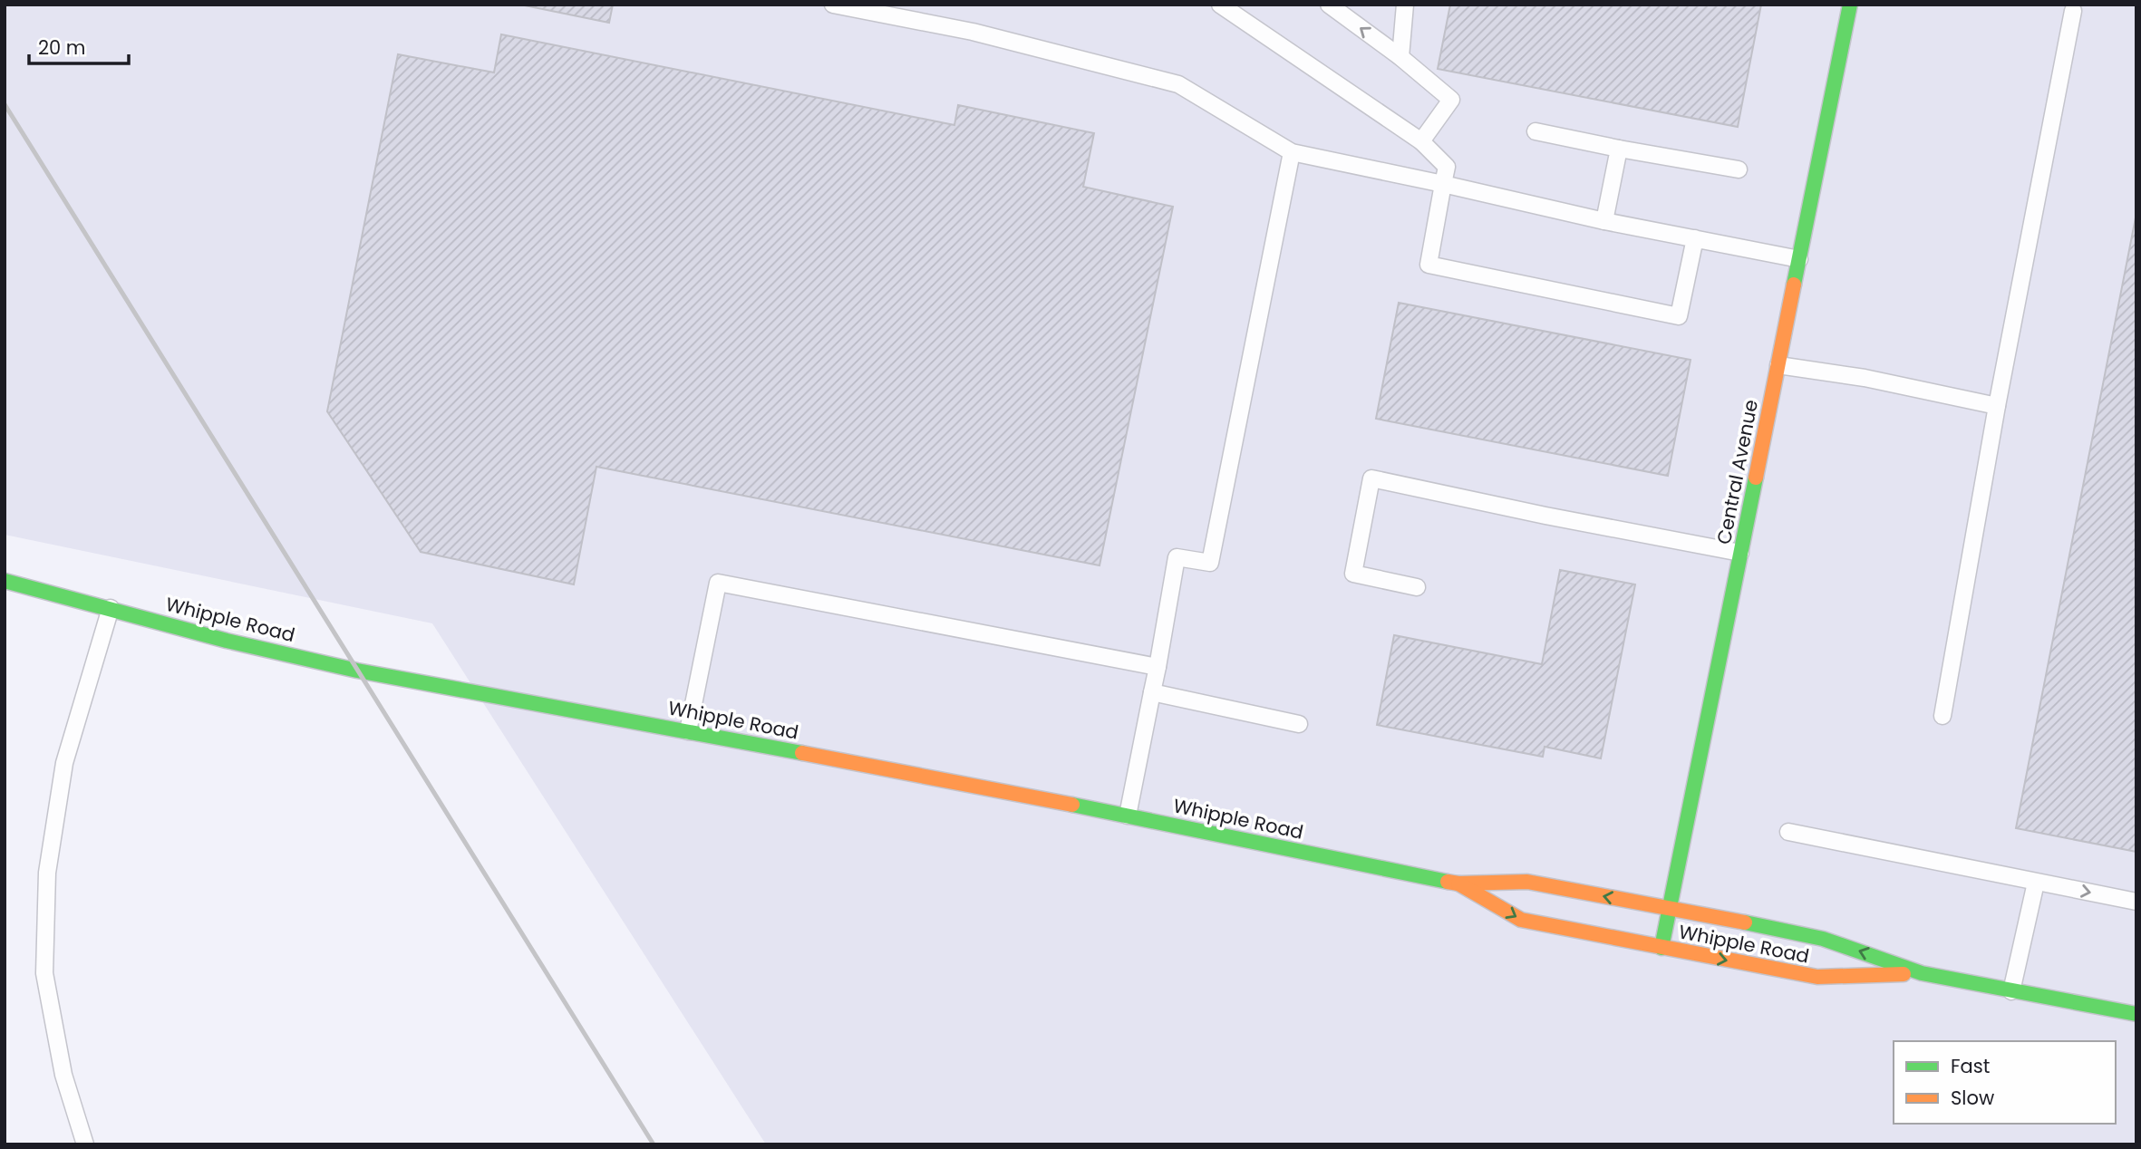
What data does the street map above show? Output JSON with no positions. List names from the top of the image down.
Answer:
{
  "streets": {
    "main road": ["Central Avenue", "Whipple Road"]
  },
  "crossings": [
    ["Central Avenue", "Whipple Road"]
  ],
  "legend": ["Fast", "Slow"],
  "scale_bar": "20 m"
}
